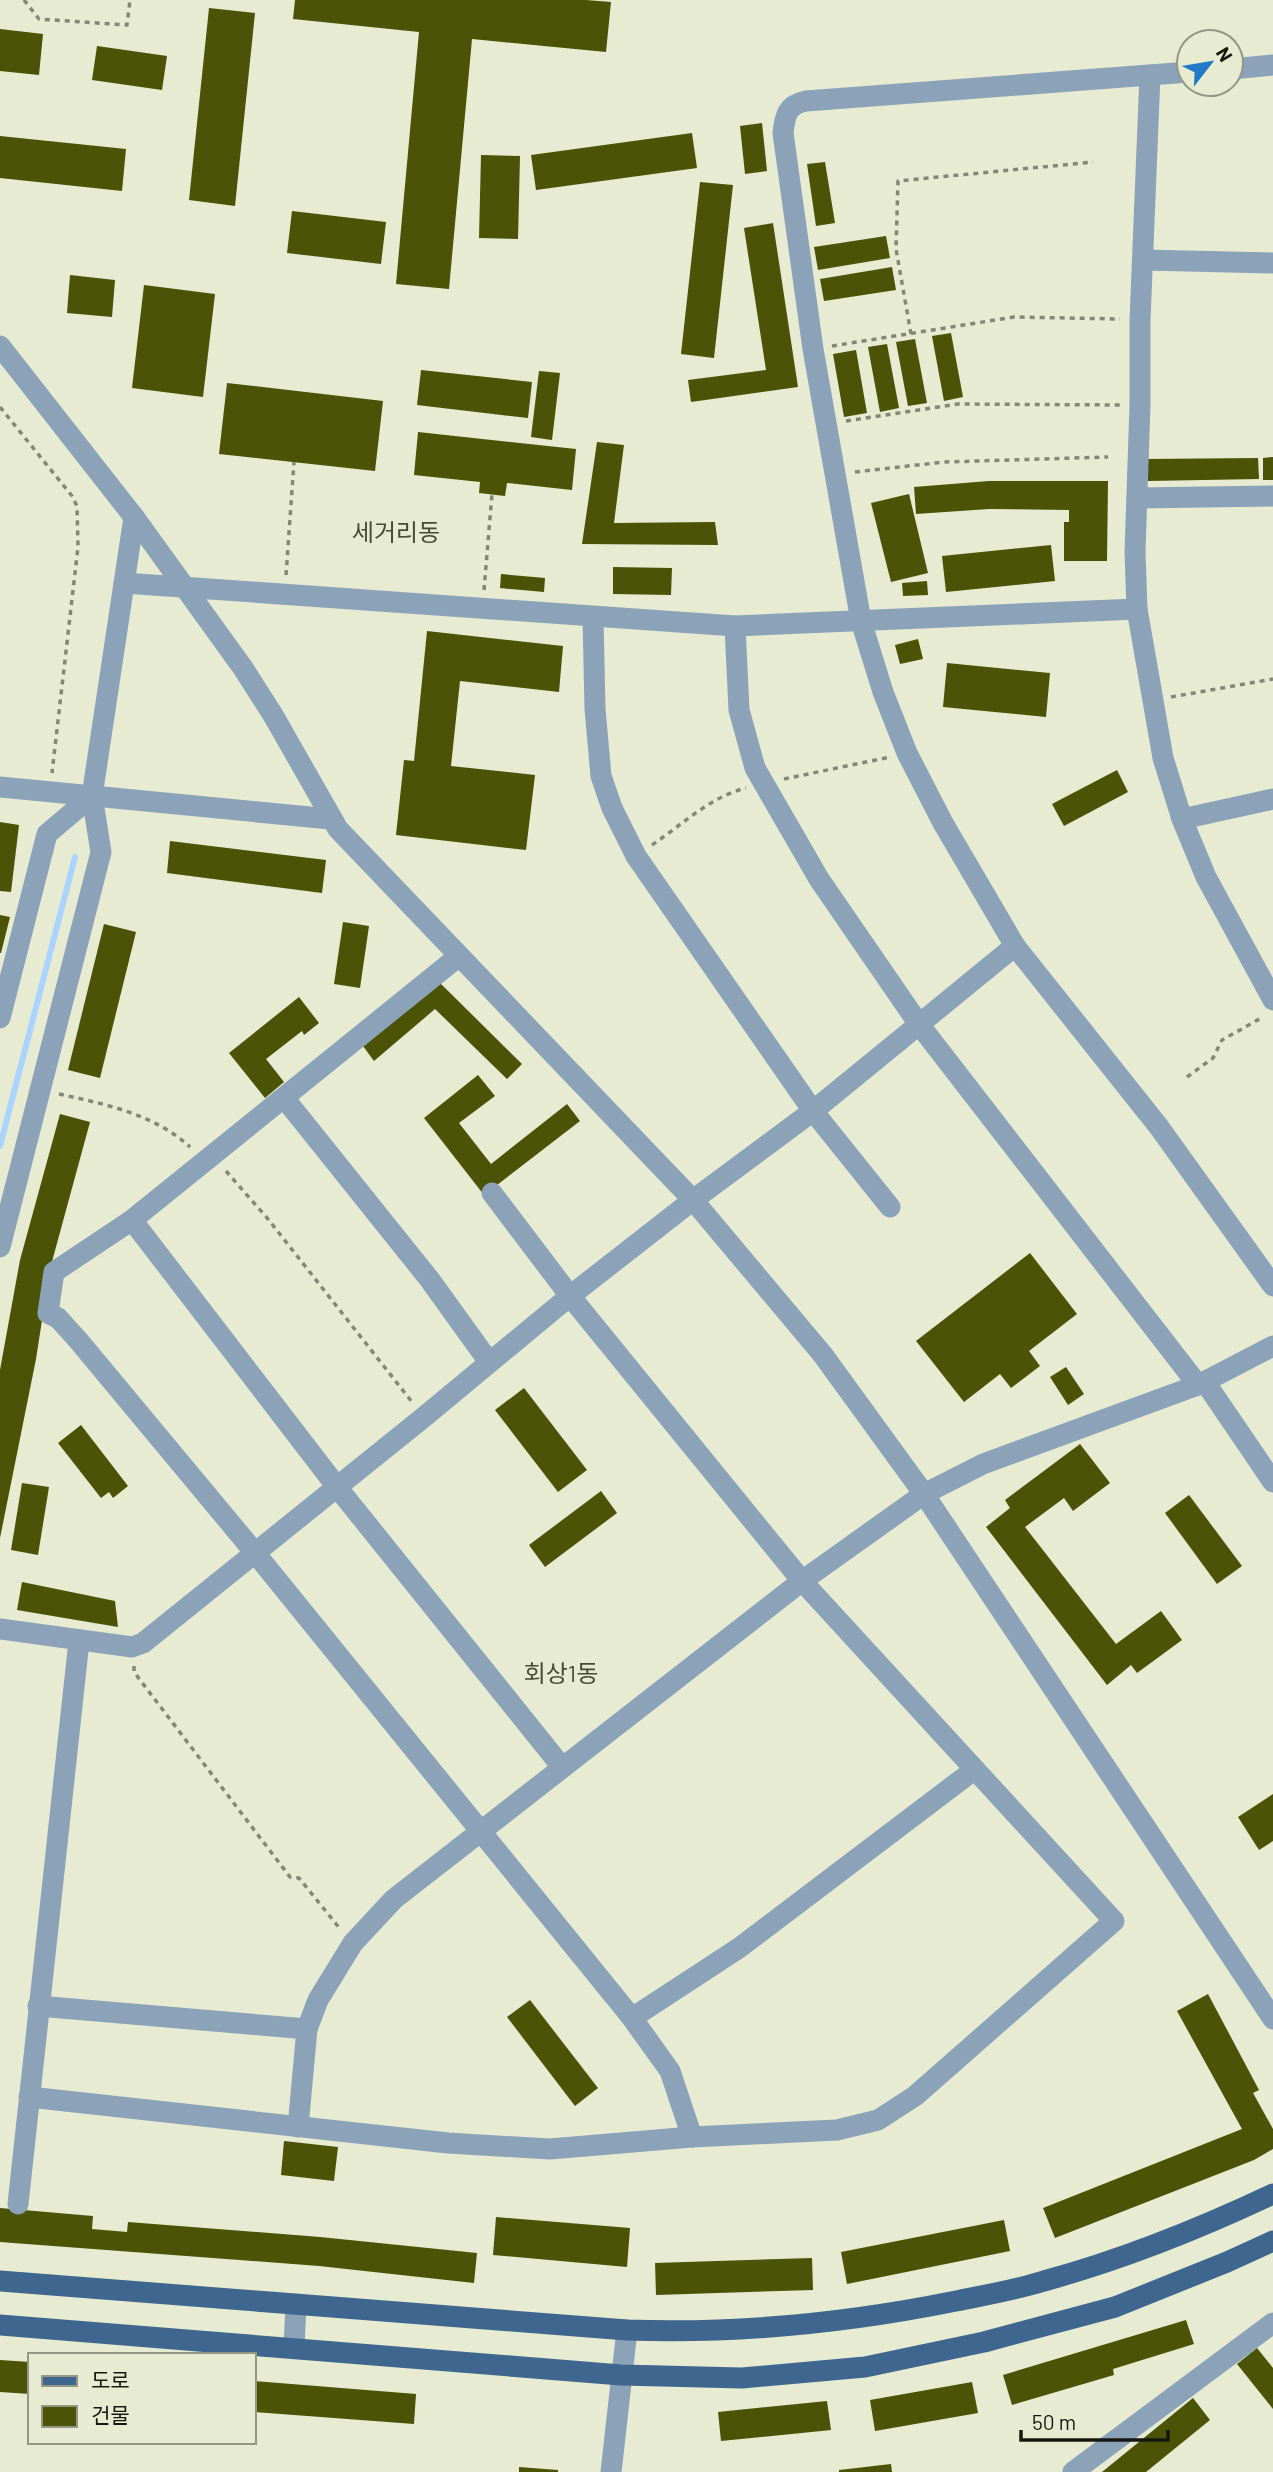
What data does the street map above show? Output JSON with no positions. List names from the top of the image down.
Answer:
{
  "districts": ["세거리동", "회상1동"],
  "legend": ["도로", "건물"],
  "scale_bar": "50 m",
  "north": "top right"
}
